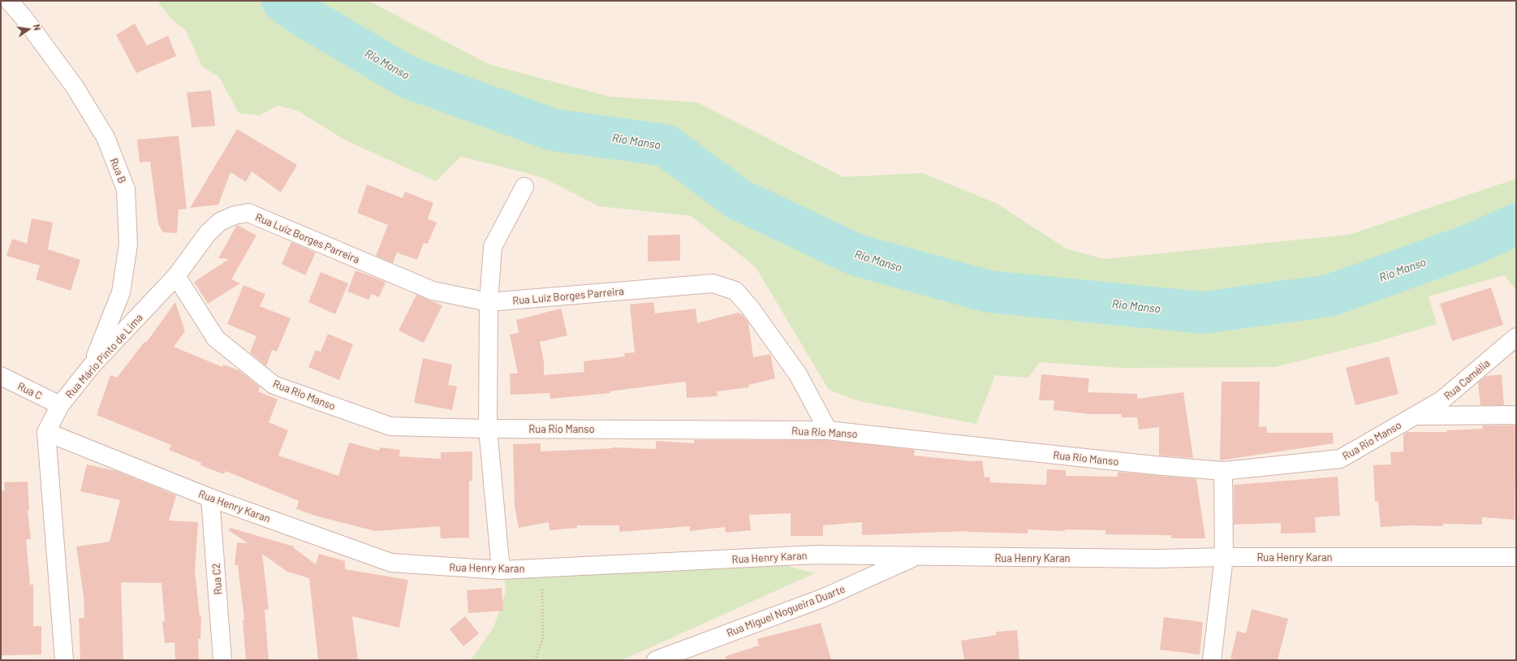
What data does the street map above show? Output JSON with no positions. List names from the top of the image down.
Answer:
{
  "streets": {
    "street": [
      "Rua B",
      "Rua Luiz Borges Parreira",
      "Rua Mário Pinto de Lima",
      "Rua Camélia",
      "Rua C",
      "Rua Rio Manso",
      "Rua Henry Karan",
      "Rua C2",
      "Rua Miguel Nogueira Duarte"
    ]
  },
  "crossings": [
    ["Rua B", "Rua Mário Pinto de Lima"],
    ["Rua Luiz Borges Parreira", "Rua Mário Pinto de Lima"],
    ["Rua Luiz Borges Parreira", "Rua Rio Manso"],
    ["Rua Mário Pinto de Lima", "Rua C"],
    ["Rua Mário Pinto de Lima", "Rua Rio Manso"],
    ["Rua Mário Pinto de Lima", "Rua Henry Karan"],
    ["Rua Camélia", "Rua Rio Manso"],
    ["Rua Henry Karan", "Rua C2"],
    ["Rua Henry Karan", "Rua Miguel Nogueira Duarte"]
  ],
  "water": ["Rio Manso"],
  "north": "right"
}
